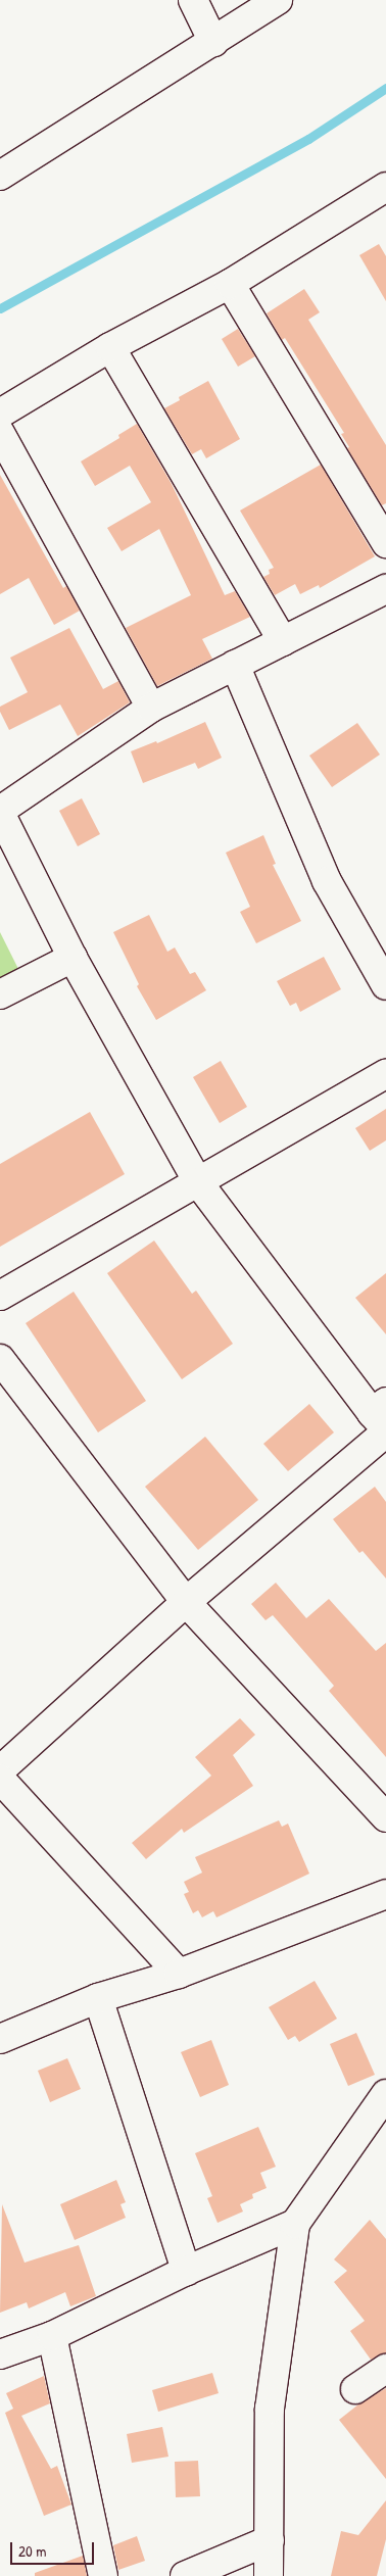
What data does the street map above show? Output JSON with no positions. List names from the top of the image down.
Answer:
{
  "scale_bar": "20 m"
}
